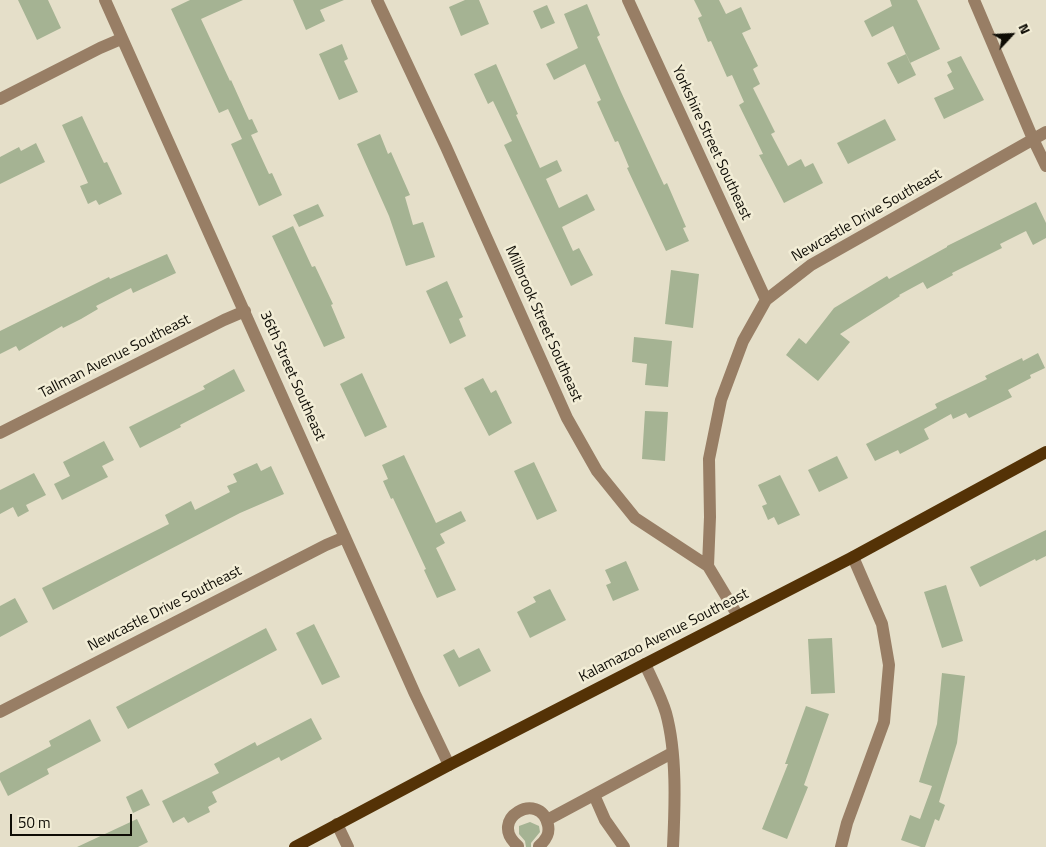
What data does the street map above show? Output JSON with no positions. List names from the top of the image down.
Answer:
{
  "streets": {
    "main road": ["Kalamazoo Avenue Southeast"],
    "street": [
      "Yorkshire Street Southeast",
      "Newcastle Drive Southeast",
      "Millbrook Street Southeast",
      "Tallman Avenue Southeast",
      "36th Street Southeast"
    ]
  },
  "crossings": [
    ["Yorkshire Street Southeast", "Newcastle Drive Southeast"],
    ["Newcastle Drive Southeast", "Millbrook Street Southeast"],
    ["Newcastle Drive Southeast", "36th Street Southeast"],
    ["Millbrook Street Southeast", "Kalamazoo Avenue Southeast"],
    ["Tallman Avenue Southeast", "36th Street Southeast"],
    ["36th Street Southeast", "Kalamazoo Avenue Southeast"]
  ],
  "scale_bar": "50 m",
  "north": "top right"
}
